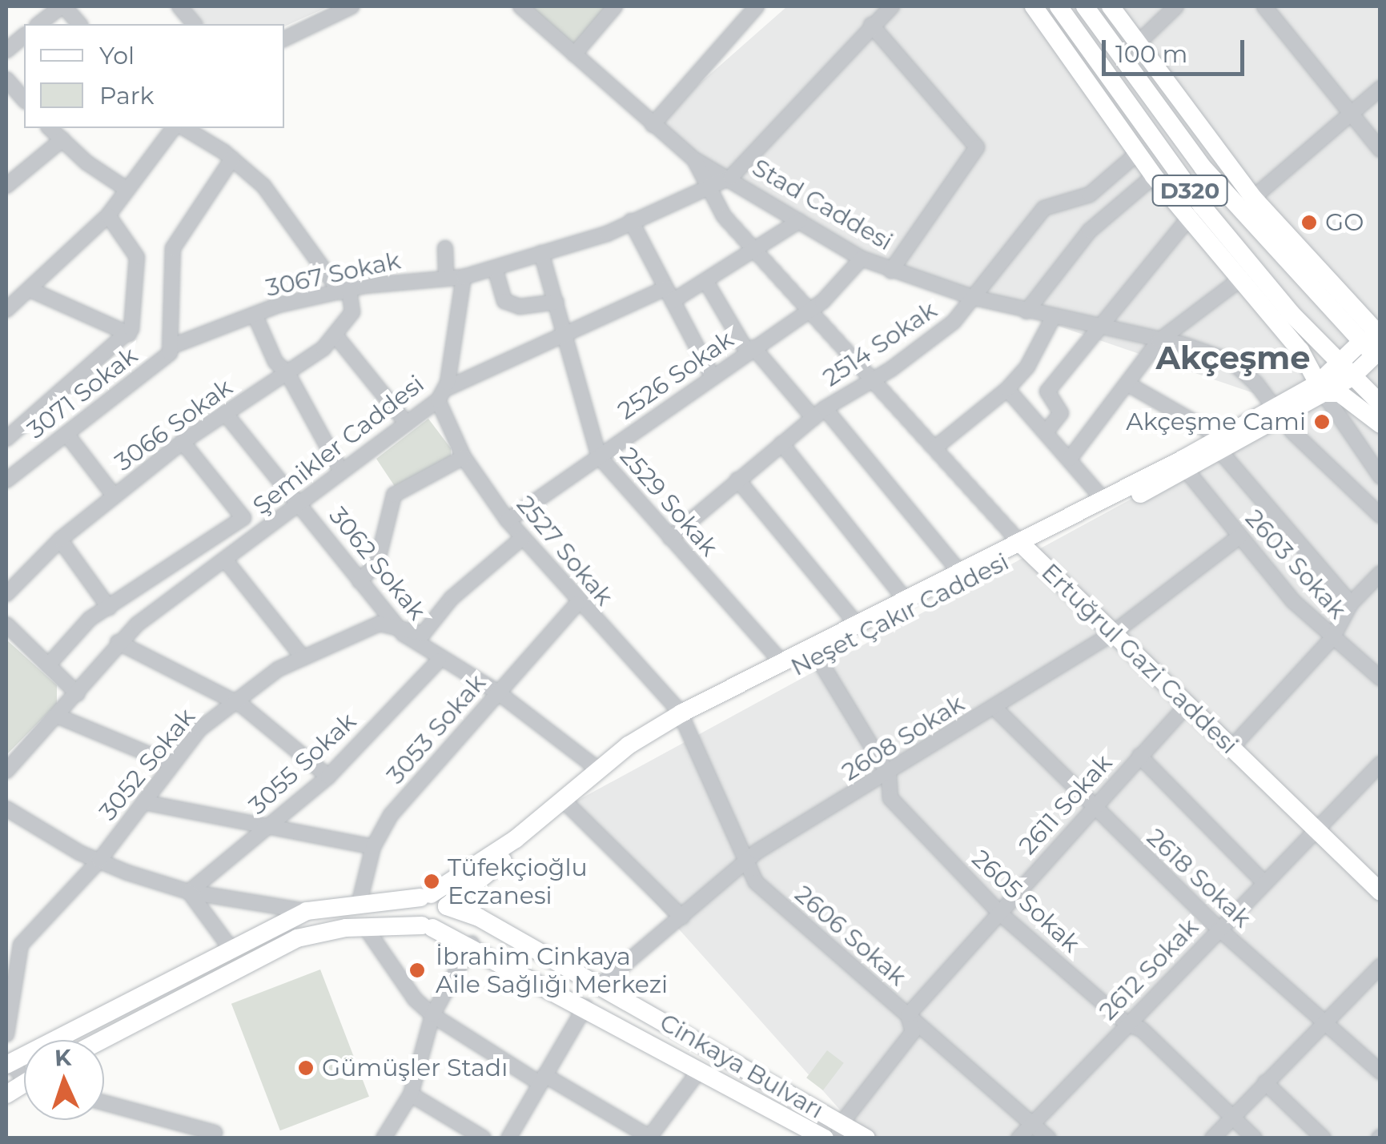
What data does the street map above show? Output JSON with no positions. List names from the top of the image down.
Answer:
{
  "streets": {
    "main road": [
      "D320",
      "Neşet Çakır Caddesi",
      "Ertuğrul Gazi Caddesi",
      "Cinkaya Bulvarı"
    ],
    "street": [
      "Stad Caddesi",
      "3067 Sokak",
      "2514 Sokak",
      "2526 Sokak",
      "3071 Sokak",
      "3066 Sokak",
      "Şemikler Caddesi",
      "2529 Sokak",
      "2527 Sokak",
      "3062 Sokak",
      "2603 Sokak",
      "3053 Sokak",
      "2608 Sokak",
      "3055 Sokak",
      "3052 Sokak",
      "2611 Sokak",
      "2618 Sokak",
      "2605 Sokak",
      "2606 Sokak",
      "2612 Sokak"
    ]
  },
  "crossings": [
    ["D320", "Neşet Çakır Caddesi"],
    ["Stad Caddesi", "2514 Sokak"],
    ["Stad Caddesi", "2526 Sokak"],
    ["Stad Caddesi", "Neşet Çakır Caddesi"],
    ["Stad Caddesi", "Ertuğrul Gazi Caddesi"],
    ["3067 Sokak", "3071 Sokak"],
    ["3067 Sokak", "3066 Sokak"],
    ["3067 Sokak", "Şemikler Caddesi"],
    ["2514 Sokak", "2529 Sokak"],
    ["2514 Sokak", "Ertuğrul Gazi Caddesi"],
    ["2526 Sokak", "2529 Sokak"],
    ["2526 Sokak", "2527 Sokak"],
    ["2526 Sokak", "Ertuğrul Gazi Caddesi"],
    ["3066 Sokak", "3062 Sokak"],
    ["Şemikler Caddesi", "2527 Sokak"],
    ["Şemikler Caddesi", "3062 Sokak"],
    ["2529 Sokak", "Neşet Çakır Caddesi"],
    ["2527 Sokak", "Neşet Çakır Caddesi"],
    ["2527 Sokak", "3053 Sokak"],
    ["2527 Sokak", "3052 Sokak"],
    ["2527 Sokak", "2606 Sokak"],
    ["3062 Sokak", "Neşet Çakır Caddesi"],
    ["3062 Sokak", "3053 Sokak"],
    ["3062 Sokak", "3055 Sokak"],
    ["3062 Sokak", "3052 Sokak"],
    ["2603 Sokak", "Neşet Çakır Caddesi"],
    ["2603 Sokak", "2608 Sokak"],
    ["Neşet Çakır Caddesi", "Ertuğrul Gazi Caddesi"],
    ["Neşet Çakır Caddesi", "2605 Sokak"],
    ["Neşet Çakır Caddesi", "2606 Sokak"],
    ["Neşet Çakır Caddesi", "Cinkaya Bulvarı"],
    ["Ertuğrul Gazi Caddesi", "2608 Sokak"],
    ["Ertuğrul Gazi Caddesi", "2611 Sokak"],
    ["Ertuğrul Gazi Caddesi", "2612 Sokak"],
    ["2608 Sokak", "2618 Sokak"],
    ["2608 Sokak", "2605 Sokak"],
    ["2608 Sokak", "2606 Sokak"],
    ["2608 Sokak", "Cinkaya Bulvarı"],
    ["2611 Sokak", "2618 Sokak"],
    ["2611 Sokak", "2605 Sokak"],
    ["2611 Sokak", "2606 Sokak"],
    ["2611 Sokak", "Cinkaya Bulvarı"],
    ["2618 Sokak", "2612 Sokak"],
    ["2605 Sokak", "2612 Sokak"],
    ["2606 Sokak", "2612 Sokak"]
  ],
  "districts": ["Akçeşme"],
  "places": [
    "GO",
    "Akçeşme Cami",
    "Tüfekçioğlu Eczanesi",
    "İbrahim Cinkaya Aile Sağlığı Merkezi",
    "Gümüşler Stadı"
  ],
  "legend": ["Yol", "Park"],
  "scale_bar": "100 m",
  "north": "top"
}
